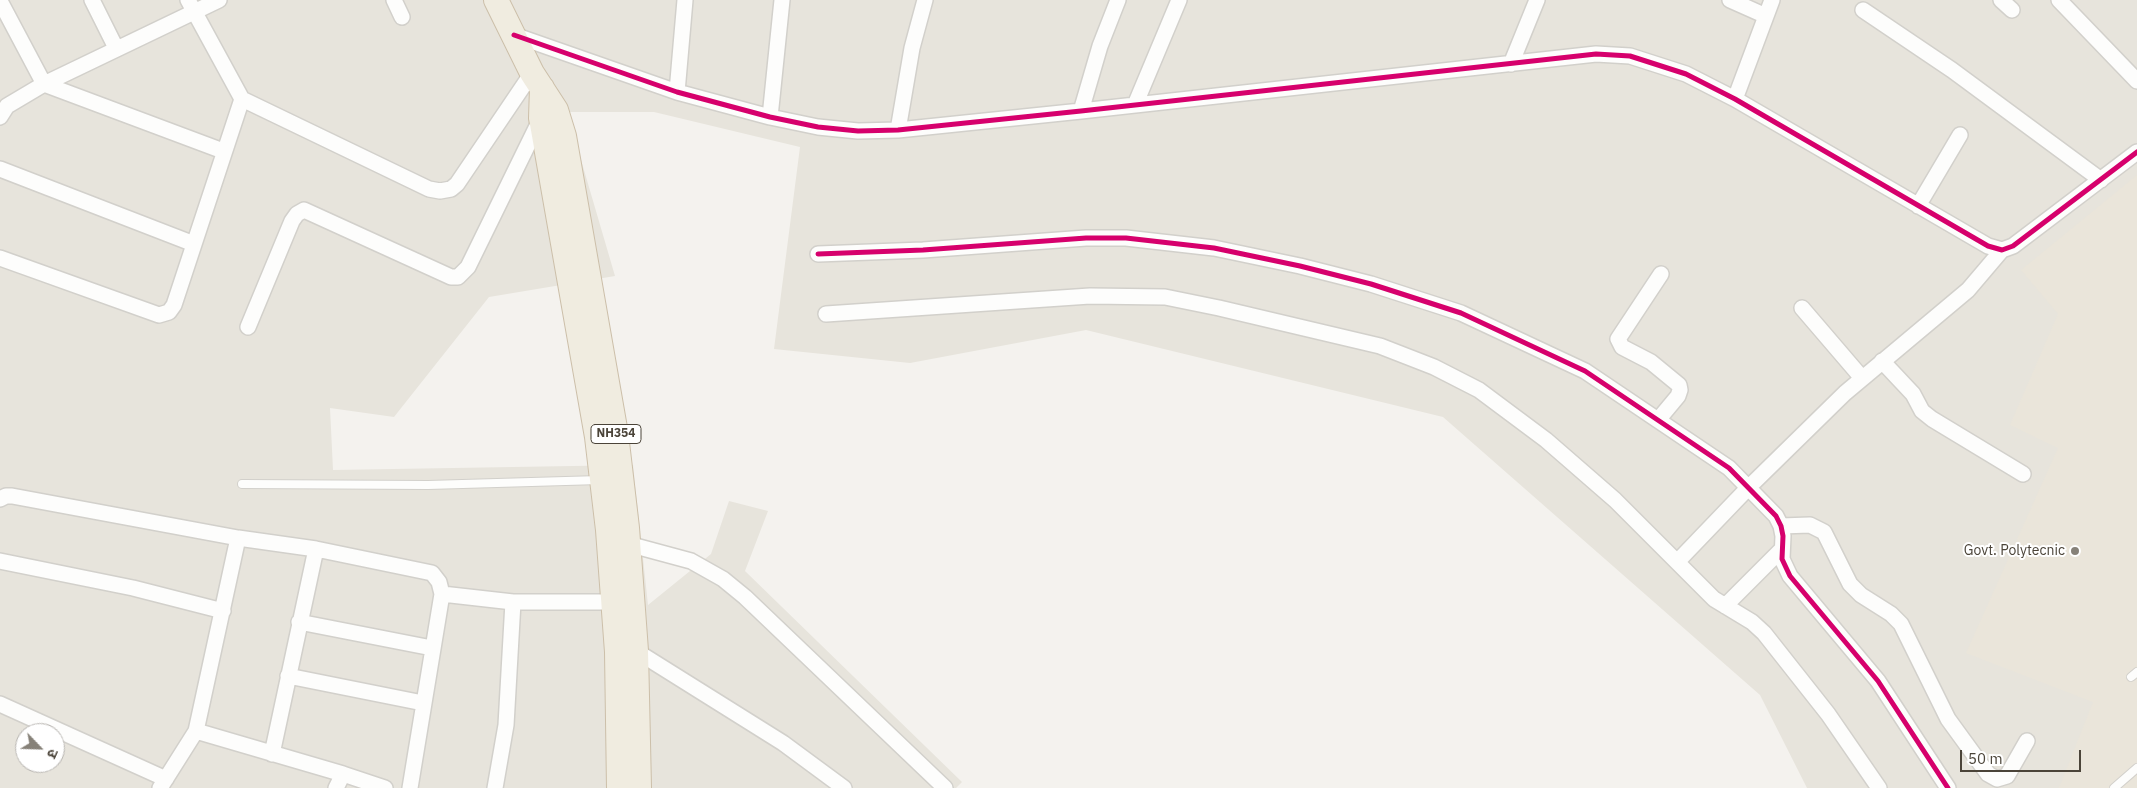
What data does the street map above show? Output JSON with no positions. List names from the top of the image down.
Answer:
{
  "streets": {
    "highway": ["NH354"]
  },
  "places": ["Govt. Polytecnic"],
  "scale_bar": "50 m",
  "north": "bottom right"
}
